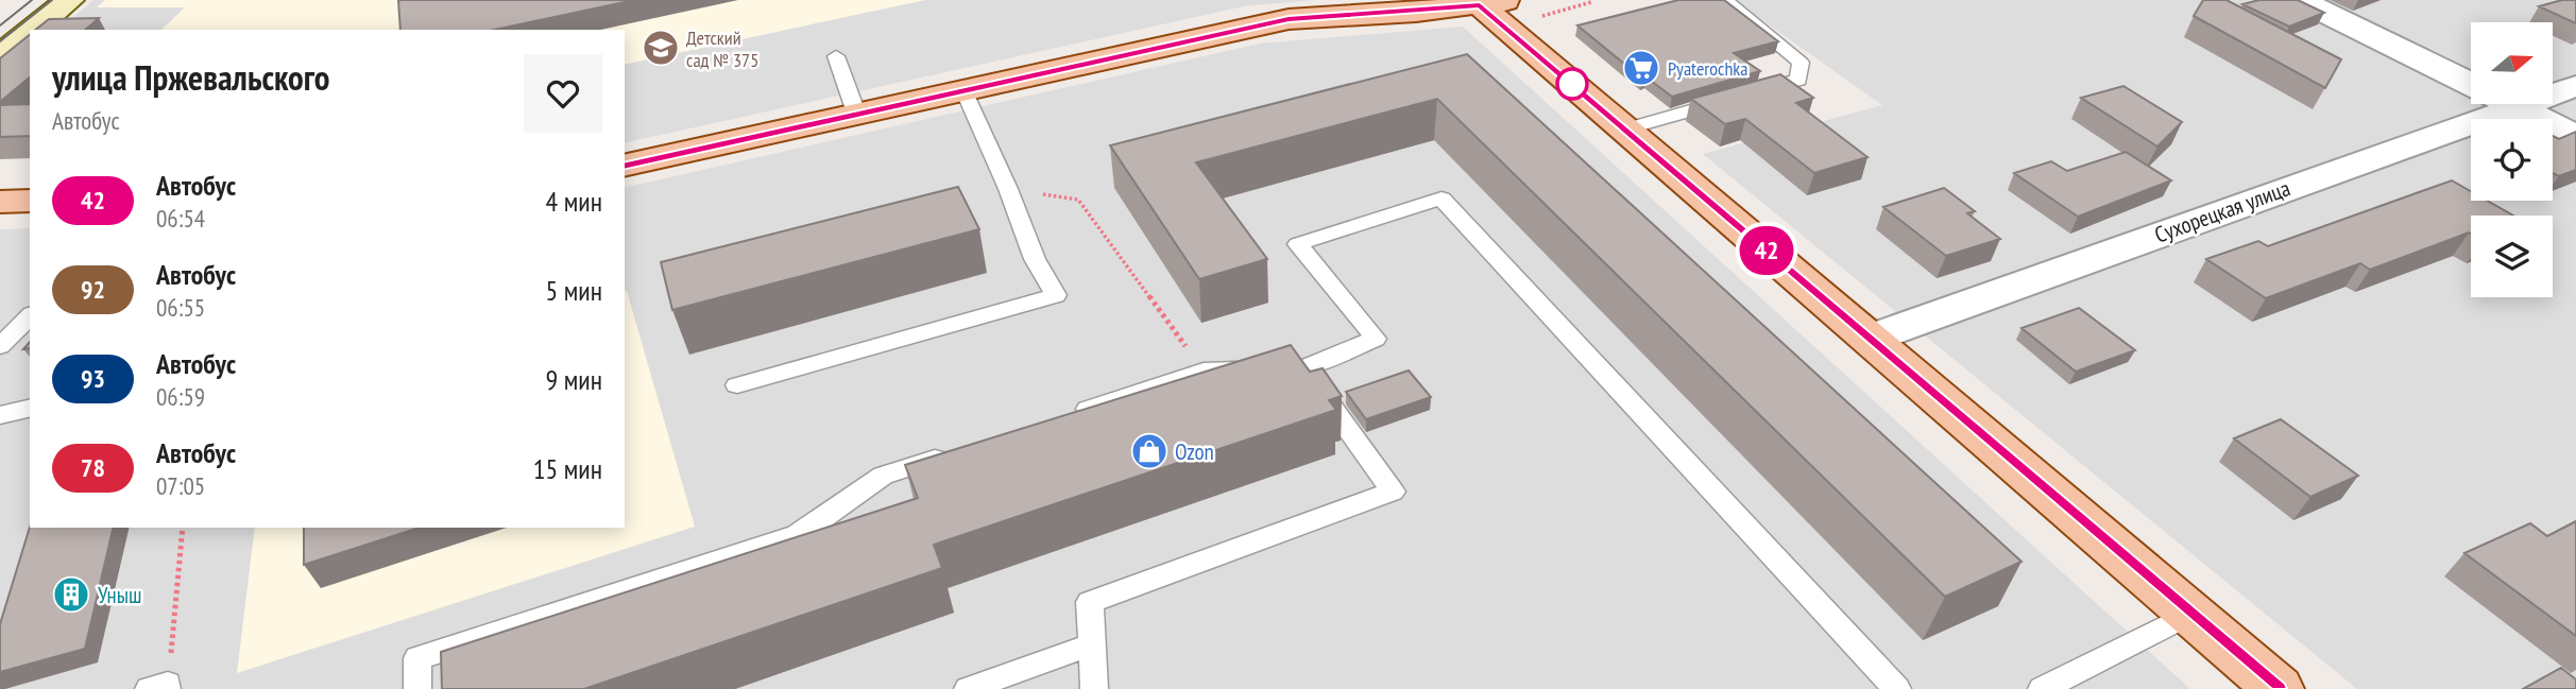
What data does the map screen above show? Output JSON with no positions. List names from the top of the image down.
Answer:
{
  "streets": {
    "street": ["Сухорецкая улица"]
  },
  "places": {
    "school or university": ["Детский сад № 375"],
    "supermarket": ["Pyaterochka"],
    "shop": ["Ozon"],
    "building": ["Уныш"]
  },
  "lines": ["bus line 42"],
  "north": "right",
  "page": {
    "on_map": "42",
    "heading": ["улица Пржевальского", "Автобус"],
    "list": [
      {
        "mark": "42",
        "name": "Автобус",
        "note": "06:54",
        "value": "4 мин"
      },
      {
        "mark": "92",
        "name": "Автобус",
        "note": "06:55",
        "value": "5 мин"
      },
      {
        "mark": "93",
        "name": "Автобус",
        "note": "06:59",
        "value": "9 мин"
      },
      {
        "mark": "78",
        "name": "Автобус",
        "note": "07:05",
        "value": "15 мин"
      }
    ]
  }
}
